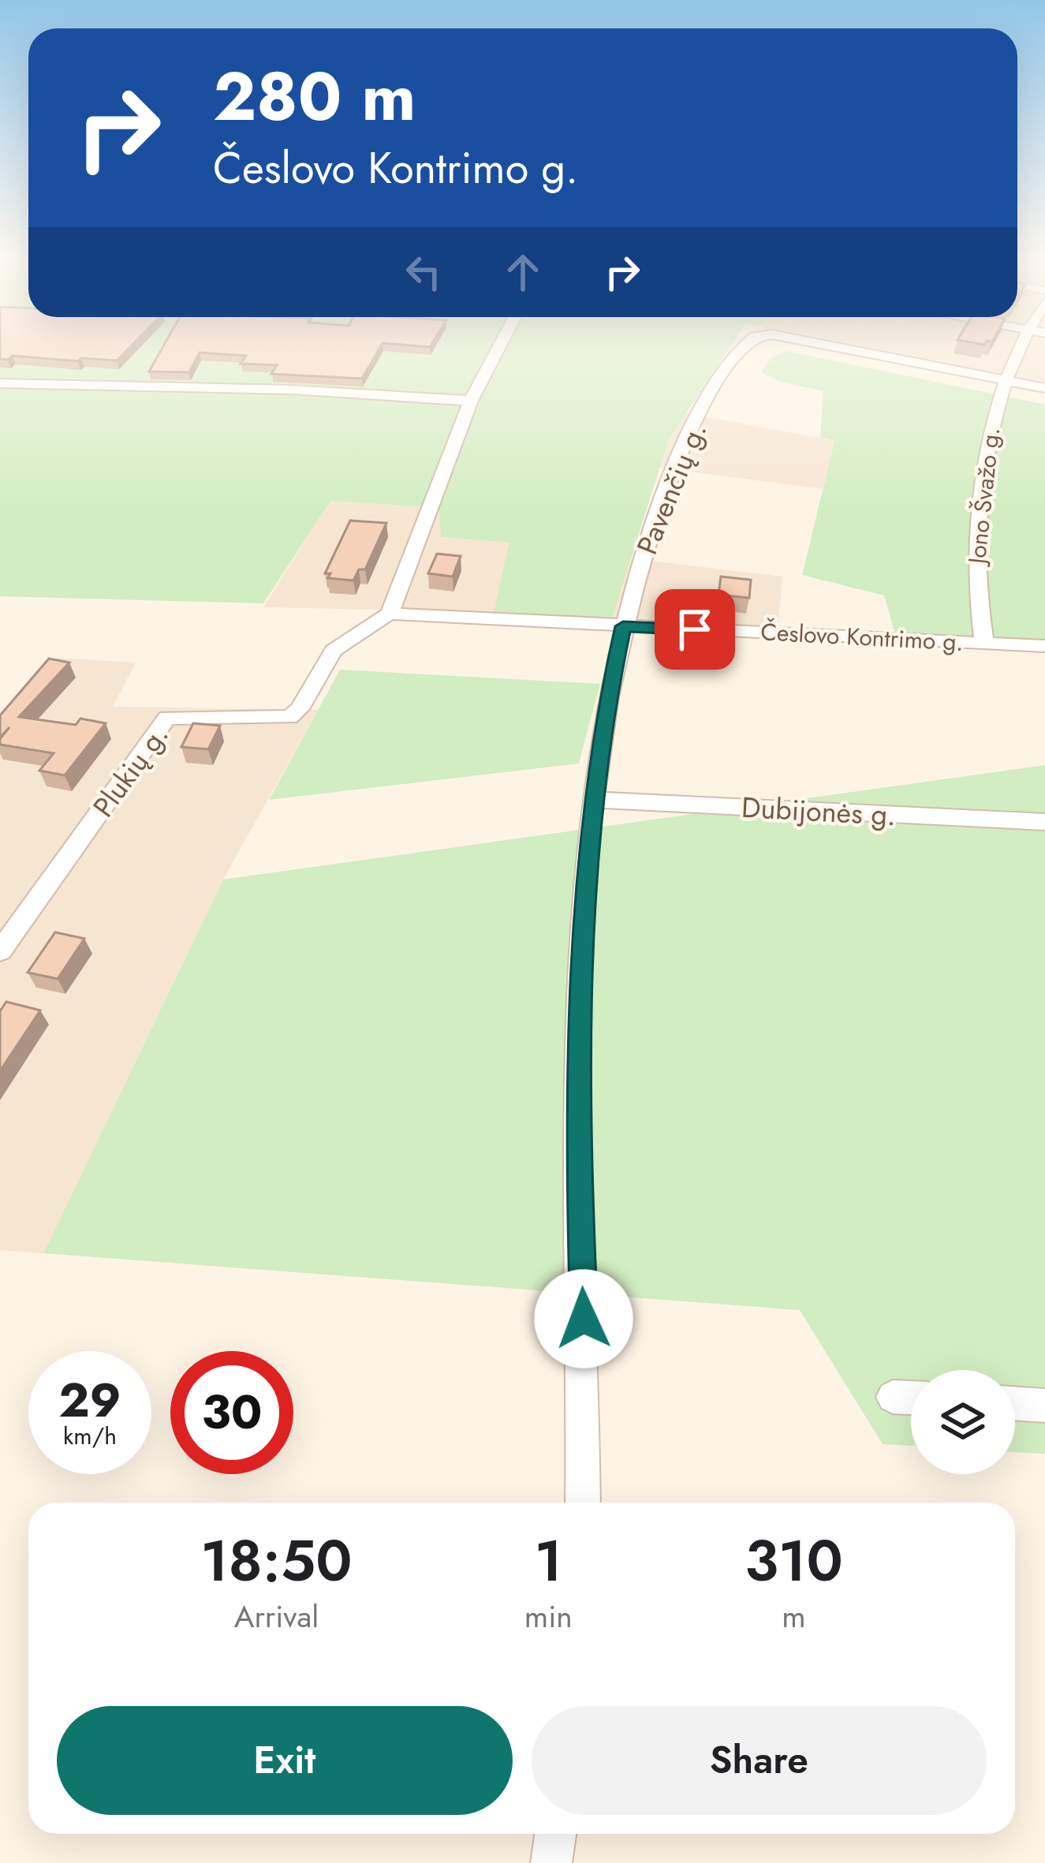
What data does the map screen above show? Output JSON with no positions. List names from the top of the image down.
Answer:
{
  "streets": {
    "street": [
      "Pavenčių g.",
      "Jono Švažo g.",
      "Česlovo Kontrimo g.",
      "Plukių g.",
      "Dubijonės g."
    ]
  },
  "crossings": [
    ["Pavenčių g.", "Jono Švažo g."],
    ["Pavenčių g.", "Česlovo Kontrimo g."],
    ["Pavenčių g.", "Dubijonės g."],
    ["Jono Švažo g.", "Česlovo Kontrimo g."],
    ["Česlovo Kontrimo g.", "Plukių g."]
  ],
  "page": {
    "turn": ["280 m", "Česlovo Kontrimo g."],
    "speed": "29 km/h",
    "limit": "30",
    "eta": [
      "18:50",
      "Arrival",
      "1",
      "min",
      "310",
      "m"
    ],
    "buttons": ["Exit", "Share"]
  }
}
